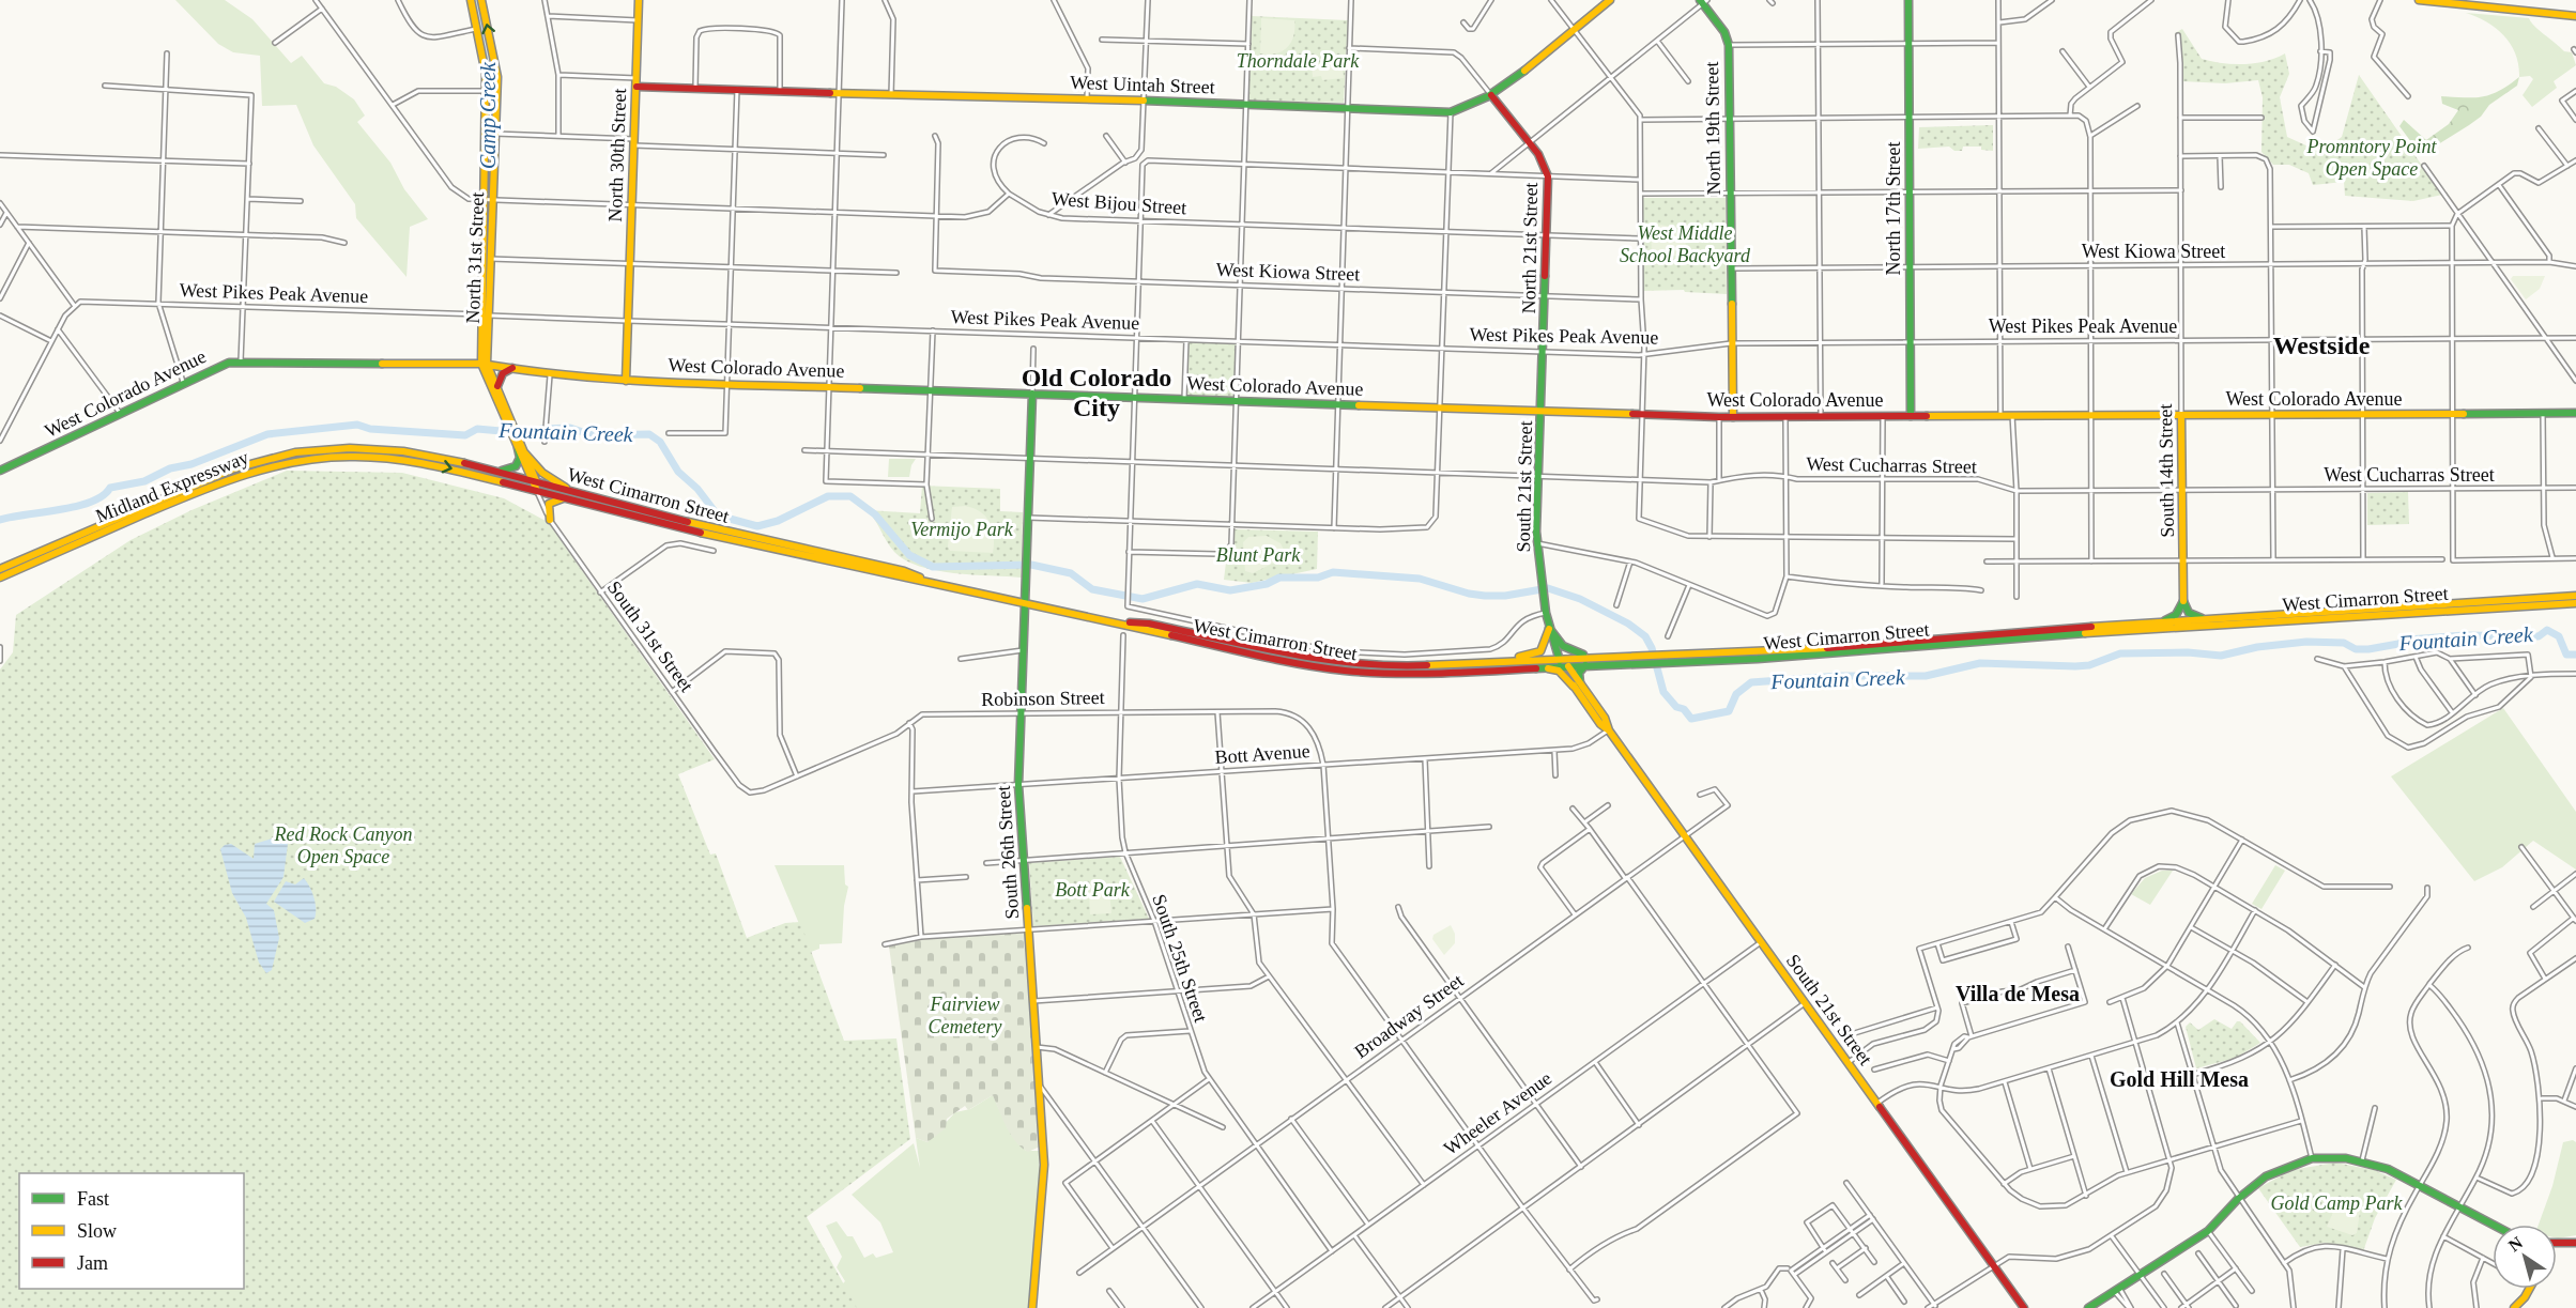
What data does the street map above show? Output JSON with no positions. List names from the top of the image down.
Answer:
{
  "streets": {
    "main road": [
      "West Uintah Street",
      "North 19th Street",
      "North 30th Street",
      "North 17th Street",
      "North 21st Street",
      "North 31st Street",
      "West Colorado Avenue",
      "South 14th Street",
      "Midland Expressway",
      "South 21st Street",
      "West Cimarron Street",
      "South 31st Street",
      "South 26th Street"
    ],
    "street": [
      "West Bijou Street",
      "West Kiowa Street",
      "West Pikes Peak Avenue",
      "West Cucharras Street",
      "Robinson Street",
      "Bott Avenue",
      "South 25th Street",
      "Broadway Street",
      "Wheeler Avenue"
    ]
  },
  "crossings": [
    ["West Uintah Street", "North 30th Street"],
    ["West Uintah Street", "North 21st Street"],
    ["North 19th Street", "West Kiowa Street"],
    ["North 19th Street", "West Pikes Peak Avenue"],
    ["North 19th Street", "West Colorado Avenue"],
    ["North 30th Street", "West Pikes Peak Avenue"],
    ["North 30th Street", "West Colorado Avenue"],
    ["West Bijou Street", "North 21st Street"],
    ["North 17th Street", "West Kiowa Street"],
    ["North 17th Street", "West Pikes Peak Avenue"],
    ["North 17th Street", "West Colorado Avenue"],
    ["North 21st Street", "West Kiowa Street"],
    ["North 21st Street", "West Pikes Peak Avenue"],
    ["North 21st Street", "South 21st Street"],
    ["West Kiowa Street", "South 14th Street"],
    ["North 31st Street", "West Pikes Peak Avenue"],
    ["North 31st Street", "South 31st Street"],
    ["West Pikes Peak Avenue", "South 14th Street"],
    ["West Pikes Peak Avenue", "South 21st Street"],
    ["West Pikes Peak Avenue", "South 31st Street"],
    ["West Colorado Avenue", "South 14th Street"],
    ["West Colorado Avenue", "South 21st Street"],
    ["West Colorado Avenue", "South 31st Street"],
    ["West Colorado Avenue", "South 26th Street"],
    ["West Cucharras Street", "South 14th Street"],
    ["West Cucharras Street", "South 21st Street"],
    ["West Cucharras Street", "South 26th Street"],
    ["Midland Expressway", "West Cimarron Street"],
    ["South 21st Street", "West Cimarron Street"],
    ["South 21st Street", "Bott Avenue"],
    ["South 21st Street", "Broadway Street"],
    ["South 21st Street", "Wheeler Avenue"],
    ["West Cimarron Street", "South 31st Street"],
    ["West Cimarron Street", "South 26th Street"],
    ["South 31st Street", "Robinson Street"],
    ["Robinson Street", "Bott Avenue"],
    ["Robinson Street", "South 26th Street"],
    ["Robinson Street", "South 25th Street"],
    ["Robinson Street", "Broadway Street"],
    ["Bott Avenue", "South 26th Street"],
    ["Bott Avenue", "South 25th Street"],
    ["South 25th Street", "Broadway Street"],
    ["South 25th Street", "Wheeler Avenue"]
  ],
  "districts": [
    "Westside",
    "Old Colorado City",
    "Villa de Mesa",
    "Gold Hill Mesa"
  ],
  "water": ["Camp Creek", "Fountain Creek"],
  "parks": [
    "Thorndale Park",
    "Promntory Point Open Space",
    "West Middle School Backyard",
    "Vermijo Park",
    "Blunt Park",
    "Red Rock Canyon Open Space",
    "Bott Park",
    "Fairview Cemetery",
    "Gold Camp Park"
  ],
  "legend": ["Fast", "Slow", "Jam"],
  "north": "top left"
}
